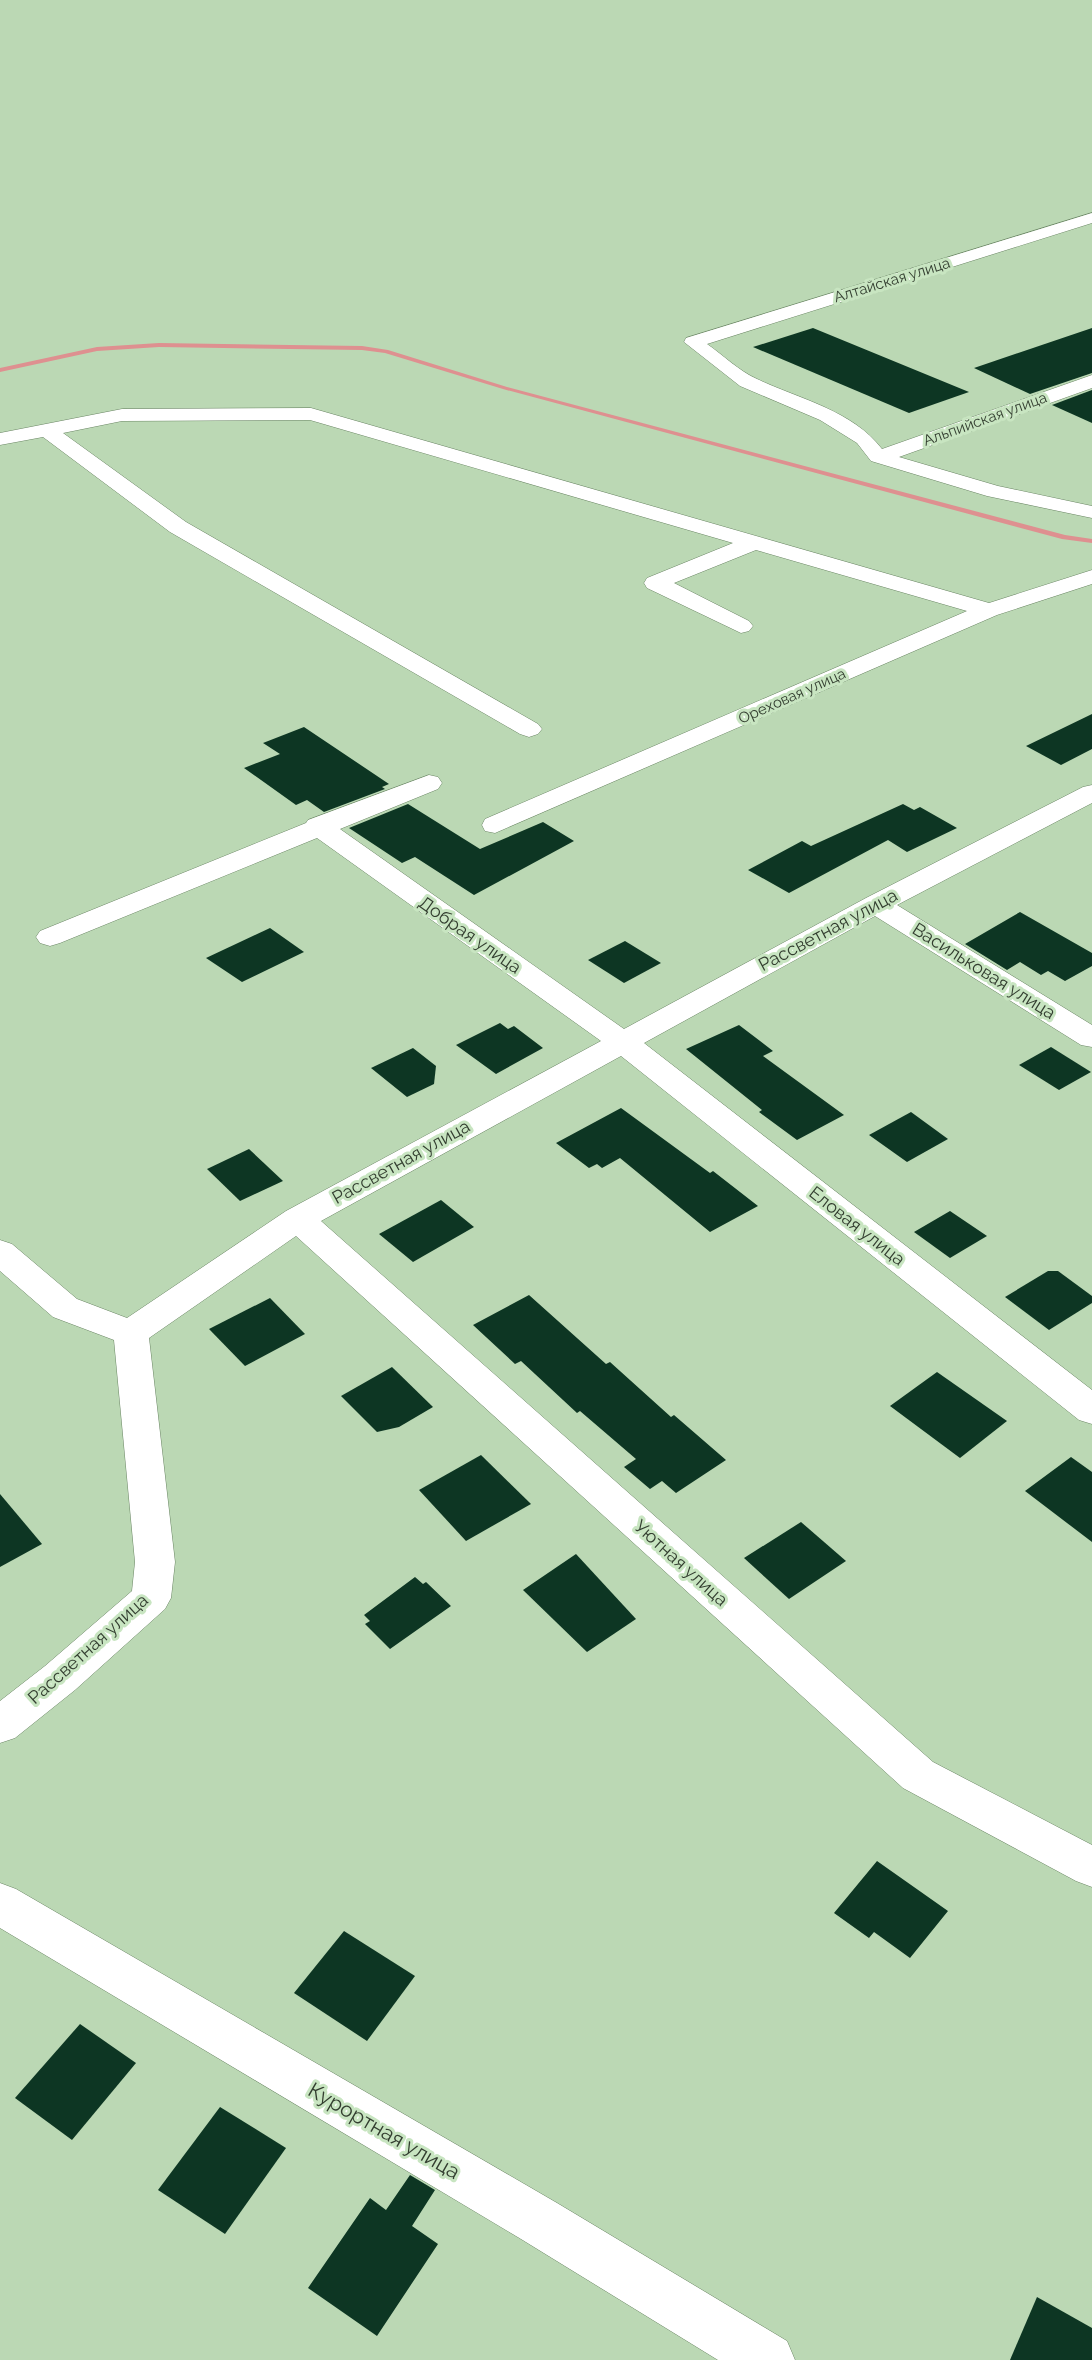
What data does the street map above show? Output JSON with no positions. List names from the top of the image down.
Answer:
{
  "streets": {
    "street": [
      "Алтайская улица",
      "Альпийская улица",
      "Ореховая улица",
      "Рассветная улица",
      "Добрая улица",
      "Васильковая улица",
      "Еловая улица",
      "Уютная улица",
      "Курортная улица"
    ]
  },
  "crossings": [
    ["Алтайская улица", "Альпийская улица"],
    ["Рассветная улица", "Добрая улица"],
    ["Рассветная улица", "Васильковая улица"],
    ["Рассветная улица", "Еловая улица"],
    ["Рассветная улица", "Уютная улица"],
    ["Добрая улица", "Еловая улица"]
  ]
}
